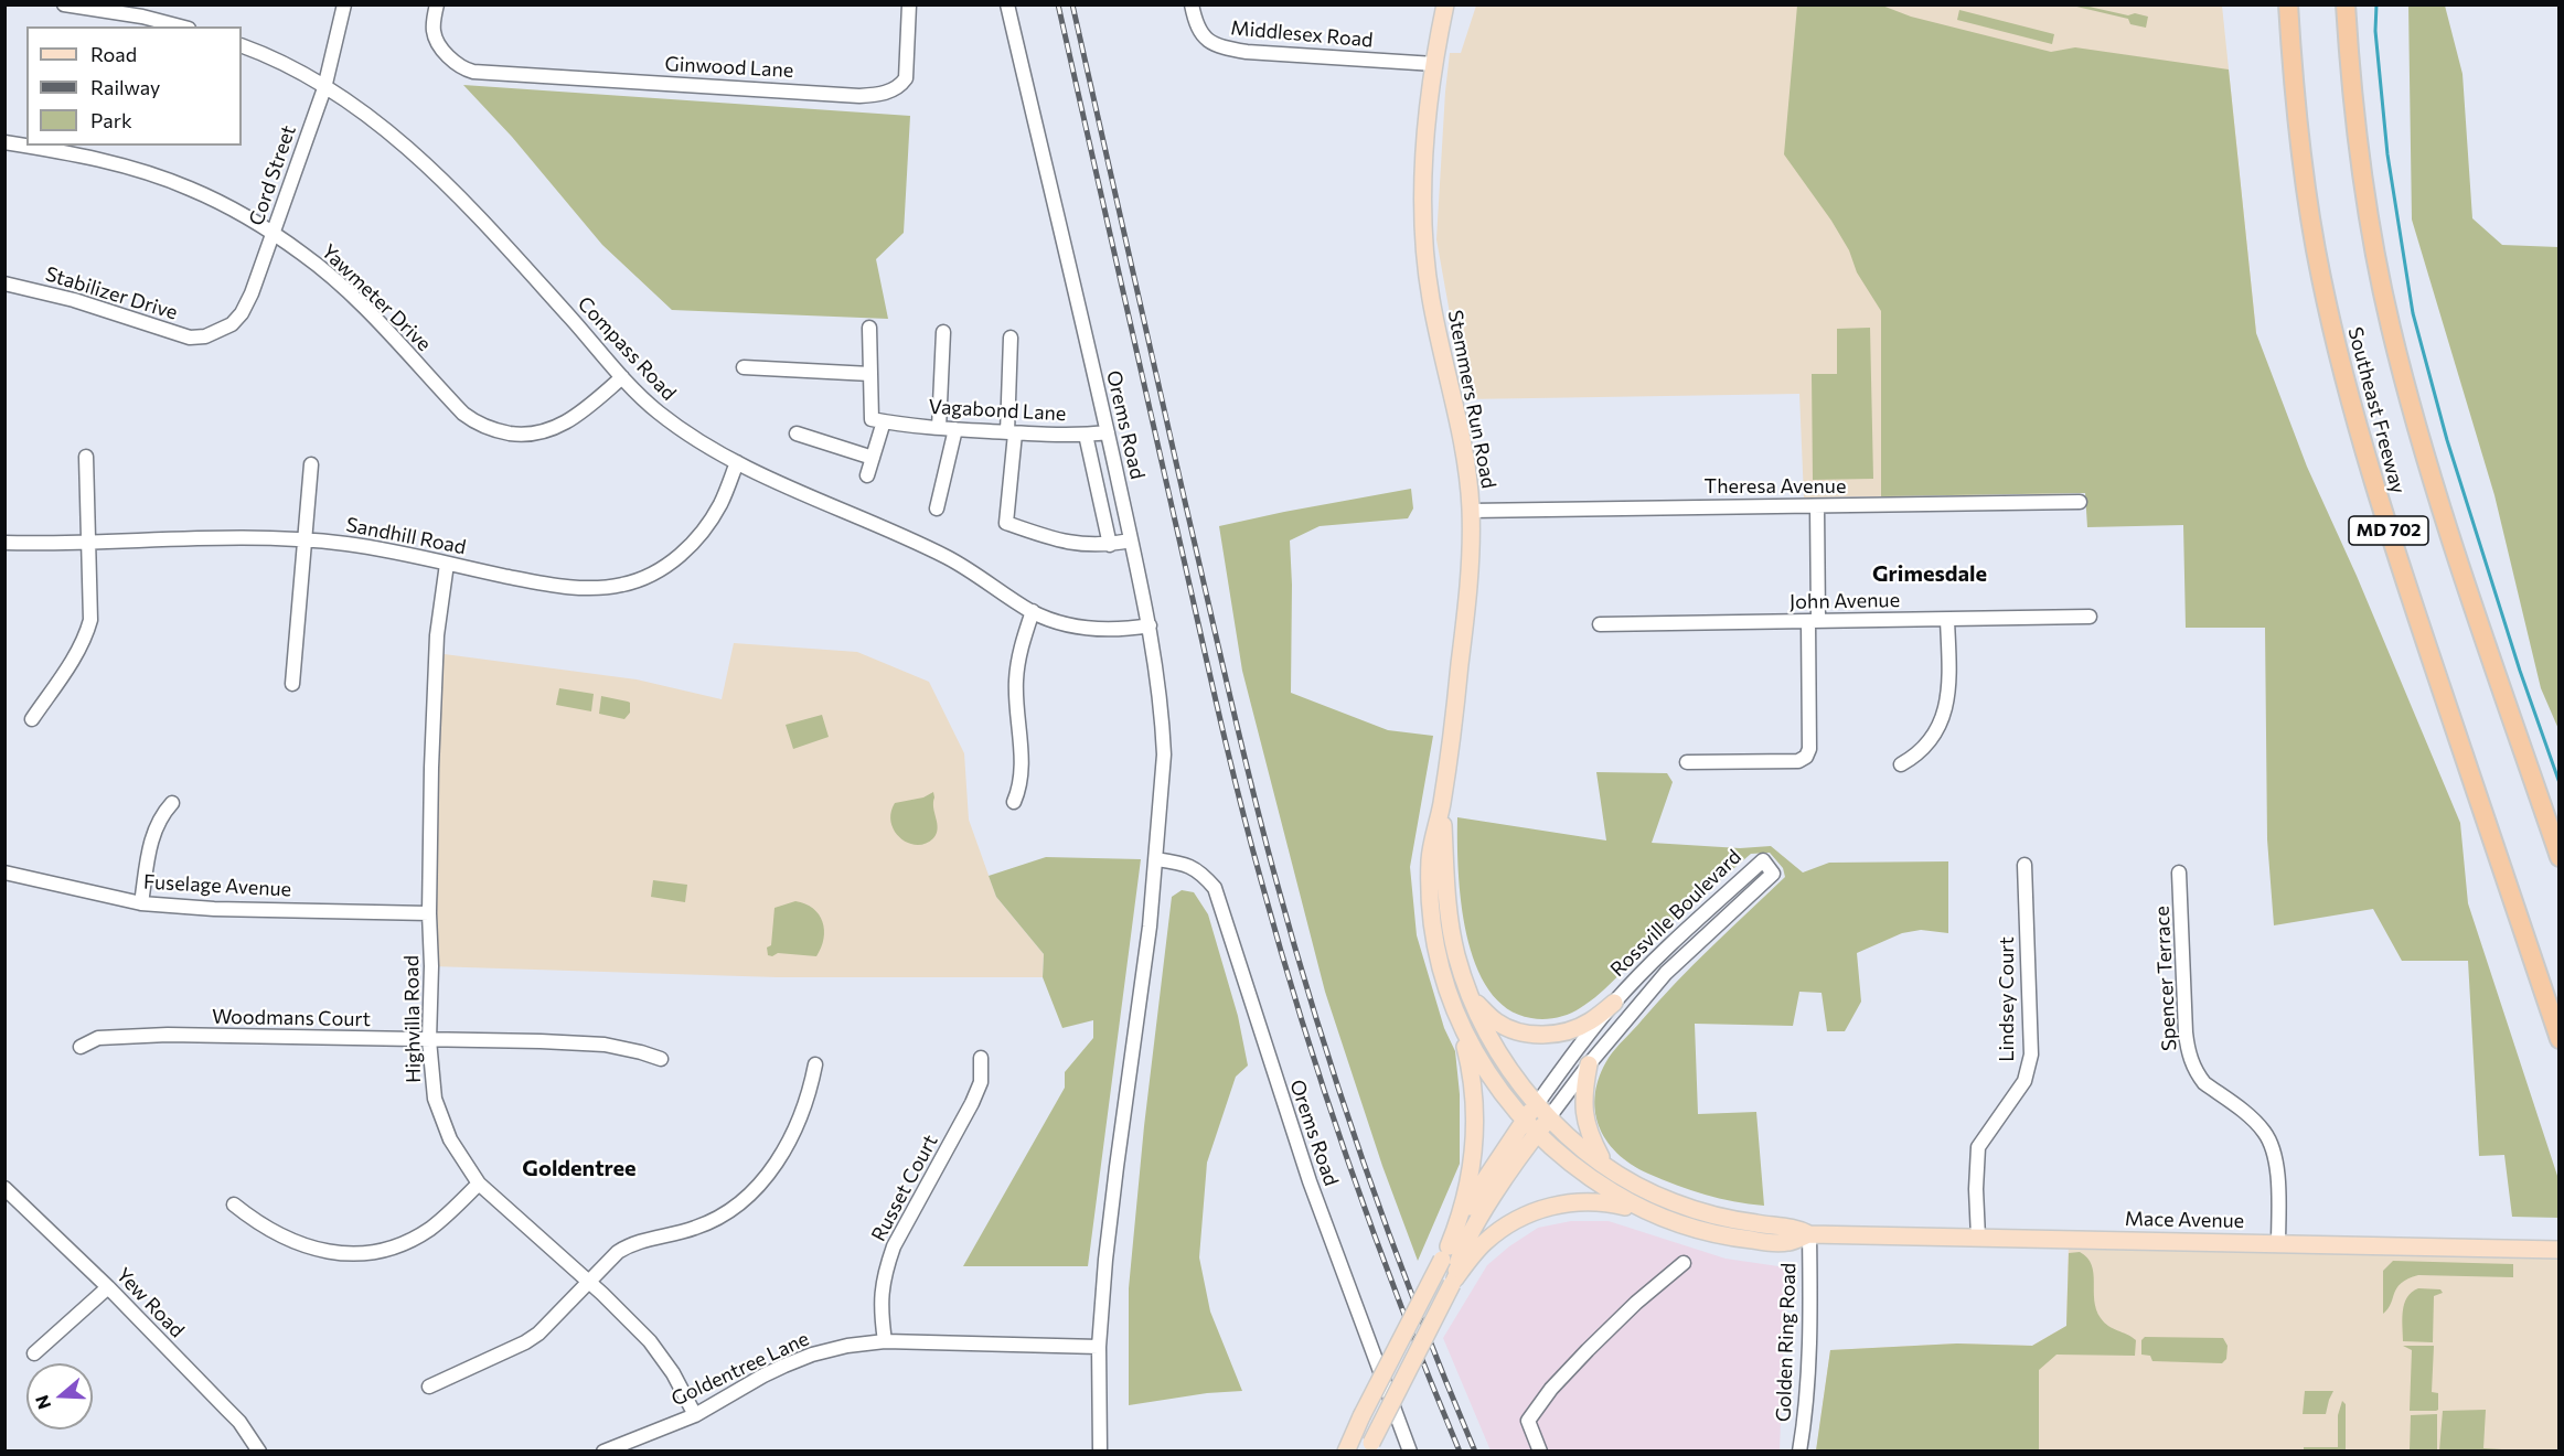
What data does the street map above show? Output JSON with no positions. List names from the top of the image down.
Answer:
{
  "streets": {
    "highway": ["Southeast Freeway", "MD 702"],
    "main road": ["Stemmers Run Road", "Rossville Boulevard", "Mace Avenue"],
    "street": [
      "Middlesex Road",
      "Ginwood Lane",
      "Cord Street",
      "Stabilizer Drive",
      "Yawmeter Drive",
      "Compass Road",
      "Vagabond Lane",
      "Orems Road",
      "Theresa Avenue",
      "Sandhill Road",
      "John Avenue",
      "Fuselage Avenue",
      "Spencer Terrace",
      "Lindsey Court",
      "Woodmans Court",
      "Highvilla Road",
      "Russet Court",
      "Yew Road",
      "Golden Ring Road",
      "Goldentree Lane"
    ]
  },
  "crossings": [
    ["Middlesex Road", "Stemmers Run Road"],
    ["Cord Street", "Stabilizer Drive"],
    ["Cord Street", "Yawmeter Drive"],
    ["Cord Street", "Compass Road"],
    ["Yawmeter Drive", "Compass Road"],
    ["Compass Road", "Orems Road"],
    ["Compass Road", "Sandhill Road"],
    ["Stemmers Run Road", "Theresa Avenue"],
    ["Stemmers Run Road", "Rossville Boulevard"],
    ["Stemmers Run Road", "Mace Avenue"],
    ["Vagabond Lane", "Orems Road"],
    ["Orems Road", "Goldentree Lane"],
    ["Sandhill Road", "Highvilla Road"],
    ["Fuselage Avenue", "Highvilla Road"],
    ["Rossville Boulevard", "Mace Avenue"],
    ["Spencer Terrace", "Mace Avenue"],
    ["Lindsey Court", "Mace Avenue"],
    ["Woodmans Court", "Highvilla Road"],
    ["Highvilla Road", "Goldentree Lane"],
    ["Russet Court", "Goldentree Lane"],
    ["Mace Avenue", "Golden Ring Road"]
  ],
  "districts": ["Grimesdale", "Goldentree"],
  "legend": ["Road", "Railway", "Park"],
  "north": "left"
}
